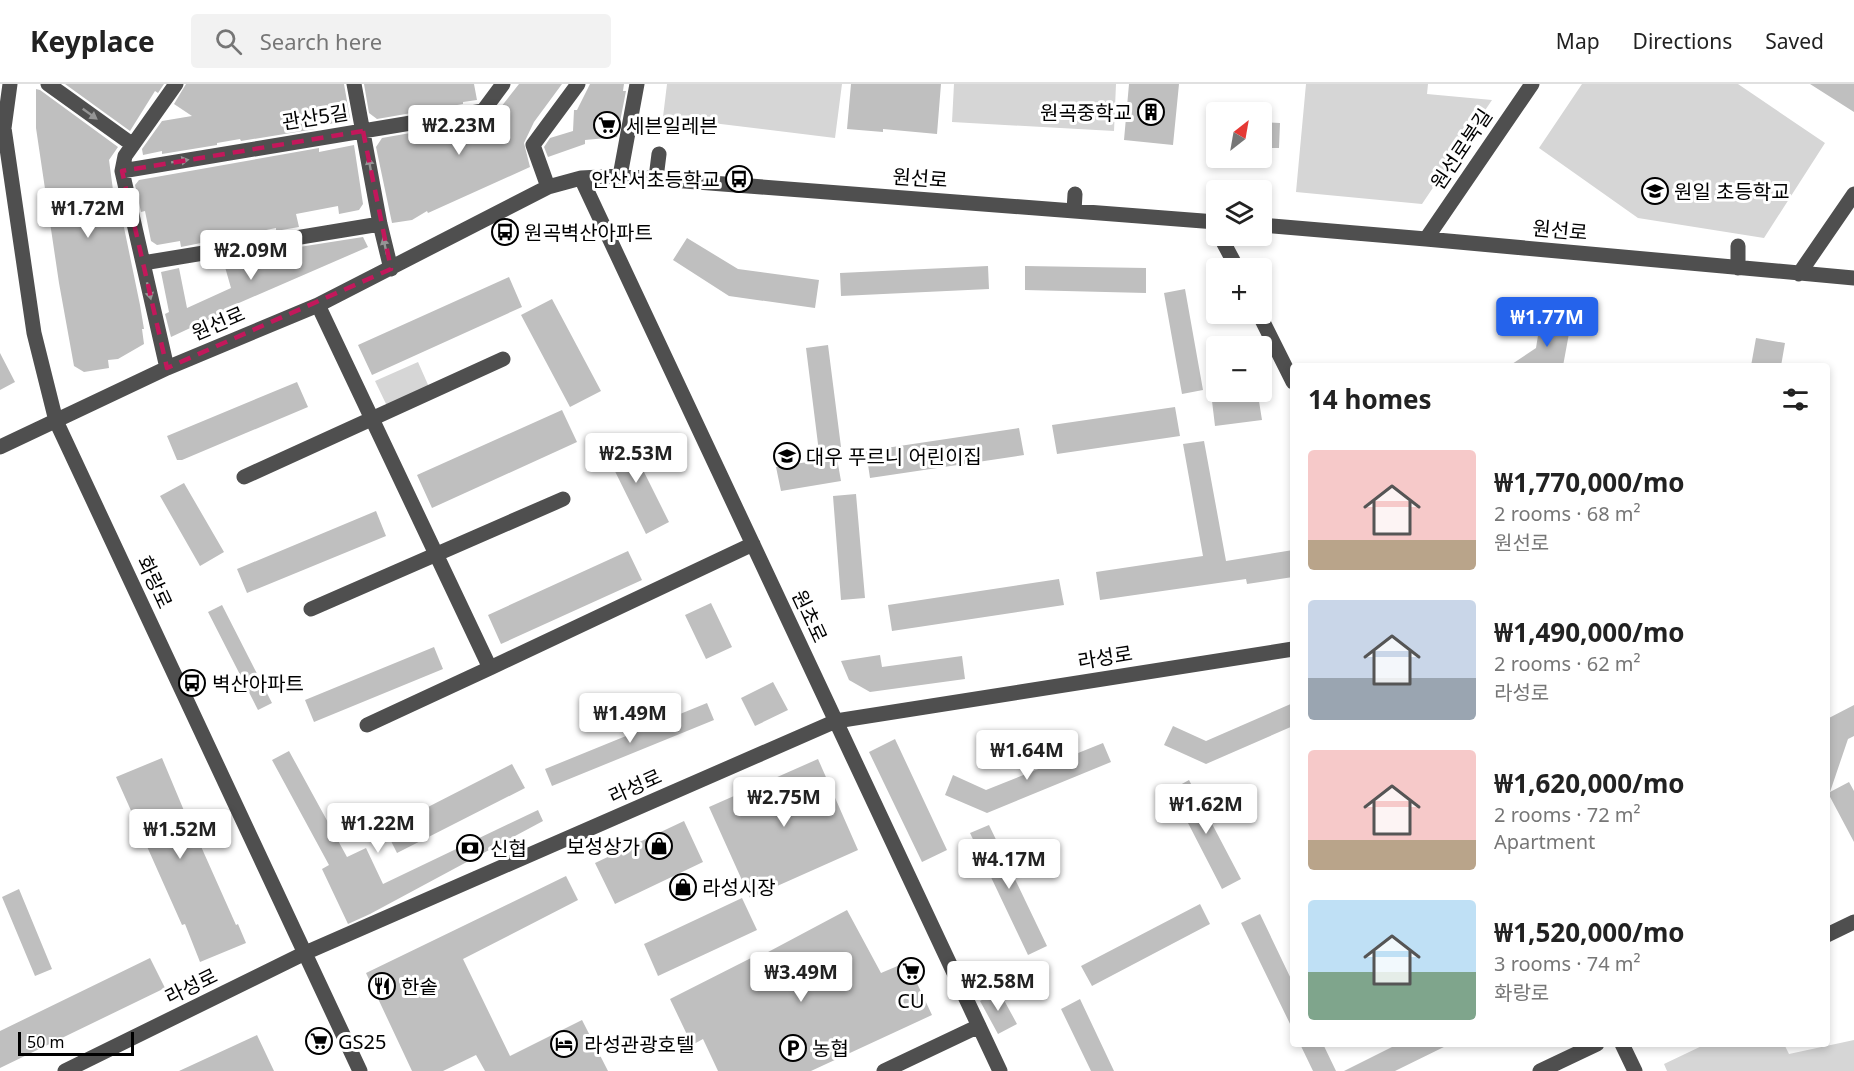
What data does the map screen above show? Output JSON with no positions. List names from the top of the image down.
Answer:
{
  "streets": {
    "street": [
      "관산5길",
      "원선로북길",
      "원선로",
      "화랑로",
      "원초로",
      "라성로"
    ]
  },
  "crossings": [
    ["원선로북길", "원선로"],
    ["원선로", "화랑로"],
    ["원선로", "원초로"],
    ["화랑로", "라성로"],
    ["원초로", "라성로"]
  ],
  "places": {
    "building": ["원곡중학교"],
    "supermarket": ["세븐일레븐", "CU", "GS25"],
    "bus stop": ["안산서초등학교", "원곡벽산아파트", "벽산아파트"],
    "school or university": ["원일 초등학교", "대우 푸르니 어린이집"],
    "shop": ["보성상가", "라성시장"],
    "bank": ["신협"],
    "restaurant": ["한솥"],
    "hotel": ["라성관광호텔"],
    "parking": ["농협"]
  },
  "scale_bar": "50 m",
  "north": "top right",
  "page": {
    "header": "Keyplace",
    "search": "Search here",
    "nav": ["Map", "Directions", "Saved"],
    "map_buttons": ["+", "−"],
    "price": [
      "₩2.23M",
      "₩1.72M",
      "₩2.09M",
      "₩1.77M",
      "₩2.53M",
      "₩1.49M",
      "₩1.64M",
      "₩2.75M",
      "₩1.62M",
      "₩1.22M",
      "₩1.52M",
      "₩4.17M",
      "₩3.49M",
      "₩2.58M"
    ],
    "heading": "14 homes",
    "list": [
      {
        "name": "₩1,770,000/mo",
        "note": "2 rooms · 68 m² · 원선로"
      },
      {
        "name": "₩1,490,000/mo",
        "note": "2 rooms · 62 m² · 라성로"
      },
      {
        "name": "₩1,620,000/mo",
        "note": "2 rooms · 72 m² · Apartment"
      },
      {
        "name": "₩1,520,000/mo",
        "note": "3 rooms · 74 m² · 화랑로"
      }
    ],
    "scale": "50 m"
  }
}
